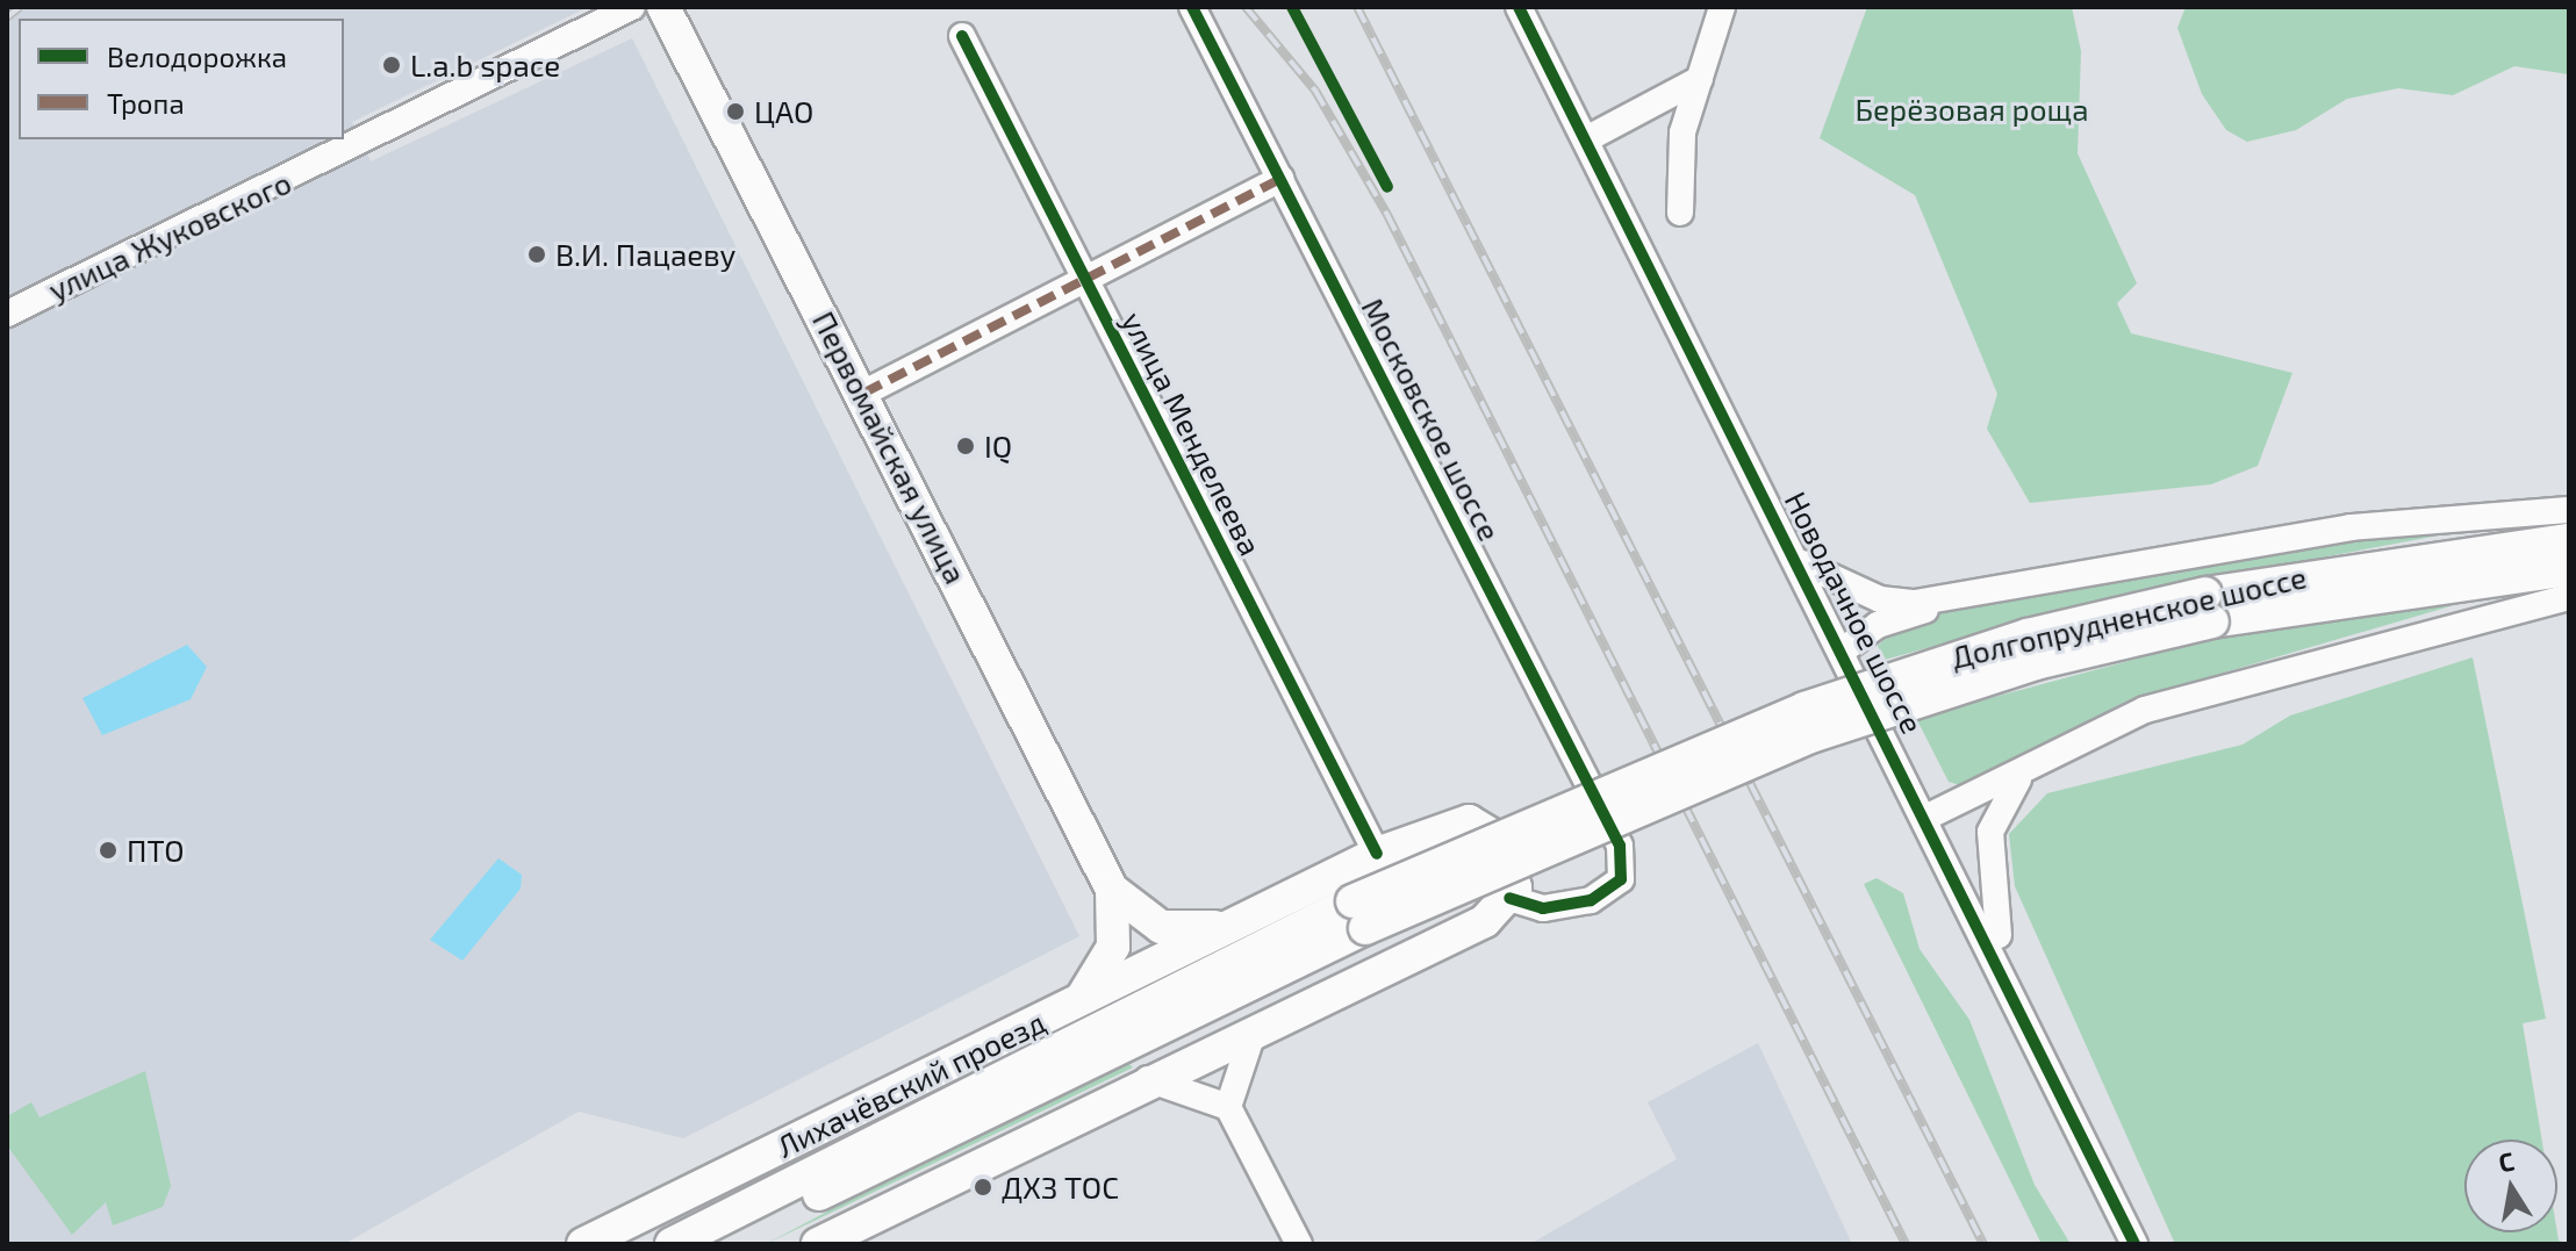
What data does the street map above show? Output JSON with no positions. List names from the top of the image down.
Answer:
{
  "streets": {
    "main road": ["Первомайская улица", "Долгопрудненское шоссе", "Лихачёвский проезд"],
    "street": [
      "улица Жуковского",
      "Московское шоссе",
      "улица Менделеева",
      "Новодачное шоссе"
    ]
  },
  "crossings": [
    ["Долгопрудненское шоссе", "Лихачёвский проезд"]
  ],
  "parks": ["Берёзовая роща"],
  "places": [
    "L.a.b space",
    "ЦАО",
    "В.И. Пацаеву",
    "IQ",
    "ПТО",
    "ДХЗ ТОС"
  ],
  "legend": ["Велодорожка", "Тропа"],
  "north": "top"
}
